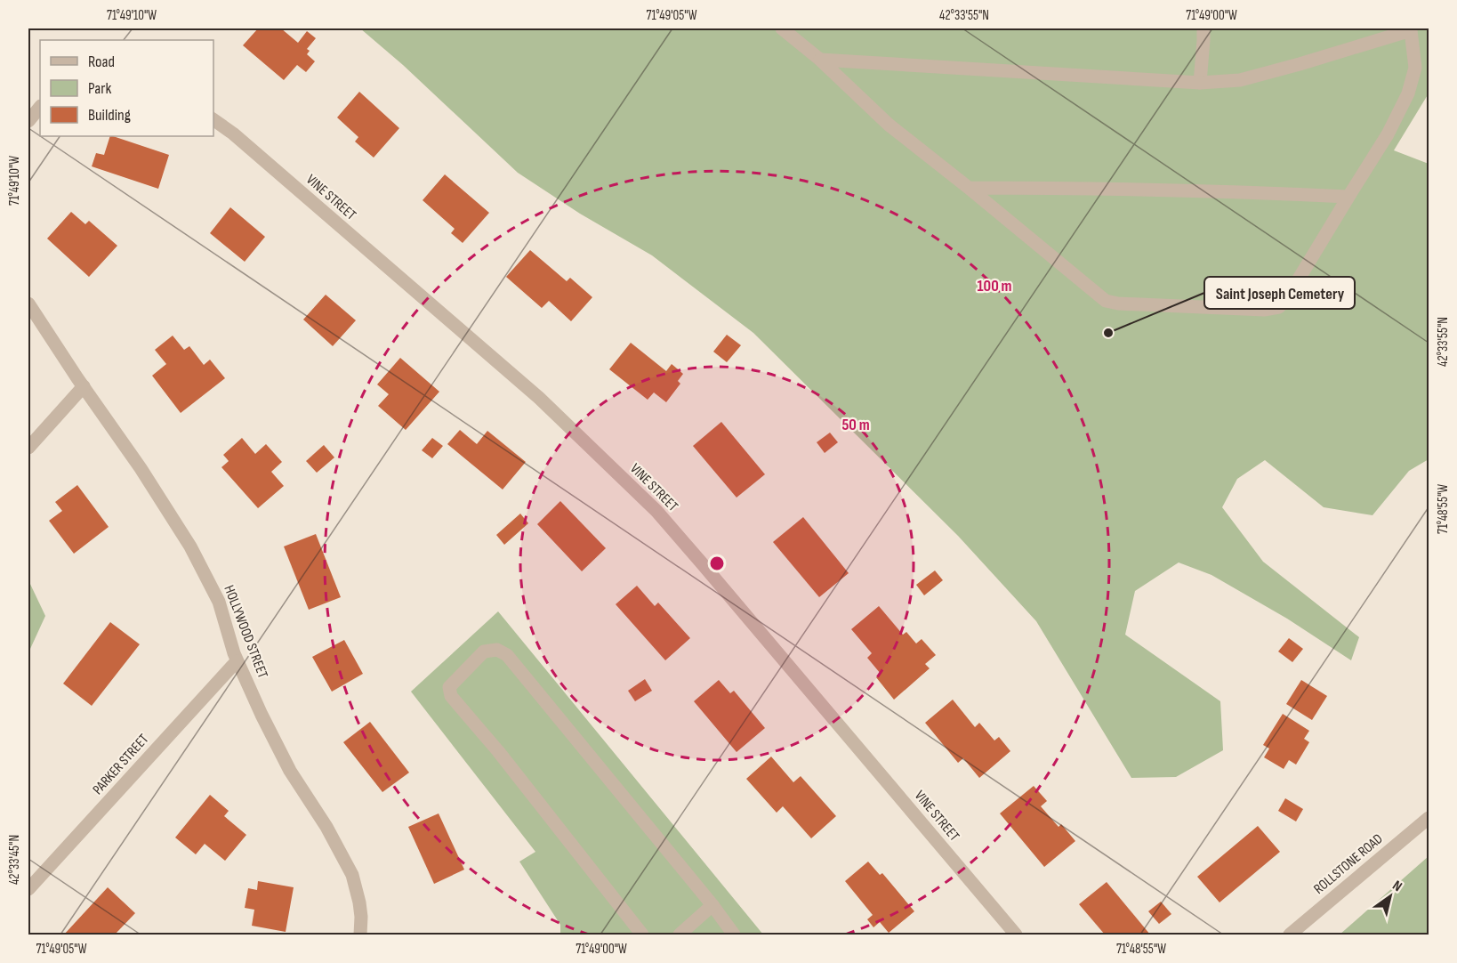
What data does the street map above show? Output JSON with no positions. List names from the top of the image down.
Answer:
{
  "streets": {
    "street": [
      "VINE STREET",
      "HOLLYWOOD STREET",
      "PARKER STREET",
      "ROLLSTONE ROAD"
    ]
  },
  "crossings": [
    ["HOLLYWOOD STREET", "PARKER STREET"]
  ],
  "places": ["Saint Joseph Cemetery"],
  "legend": ["Road", "Park", "Building"],
  "north": "top right",
  "coordinates": [
    "71°49'10\"W",
    "71°49'05\"W",
    "42°33'55\"N",
    "71°49'00\"W",
    "71°48'55\"W",
    "42°33'45\"N"
  ],
  "rings": ["100 m", "50 m"]
}
